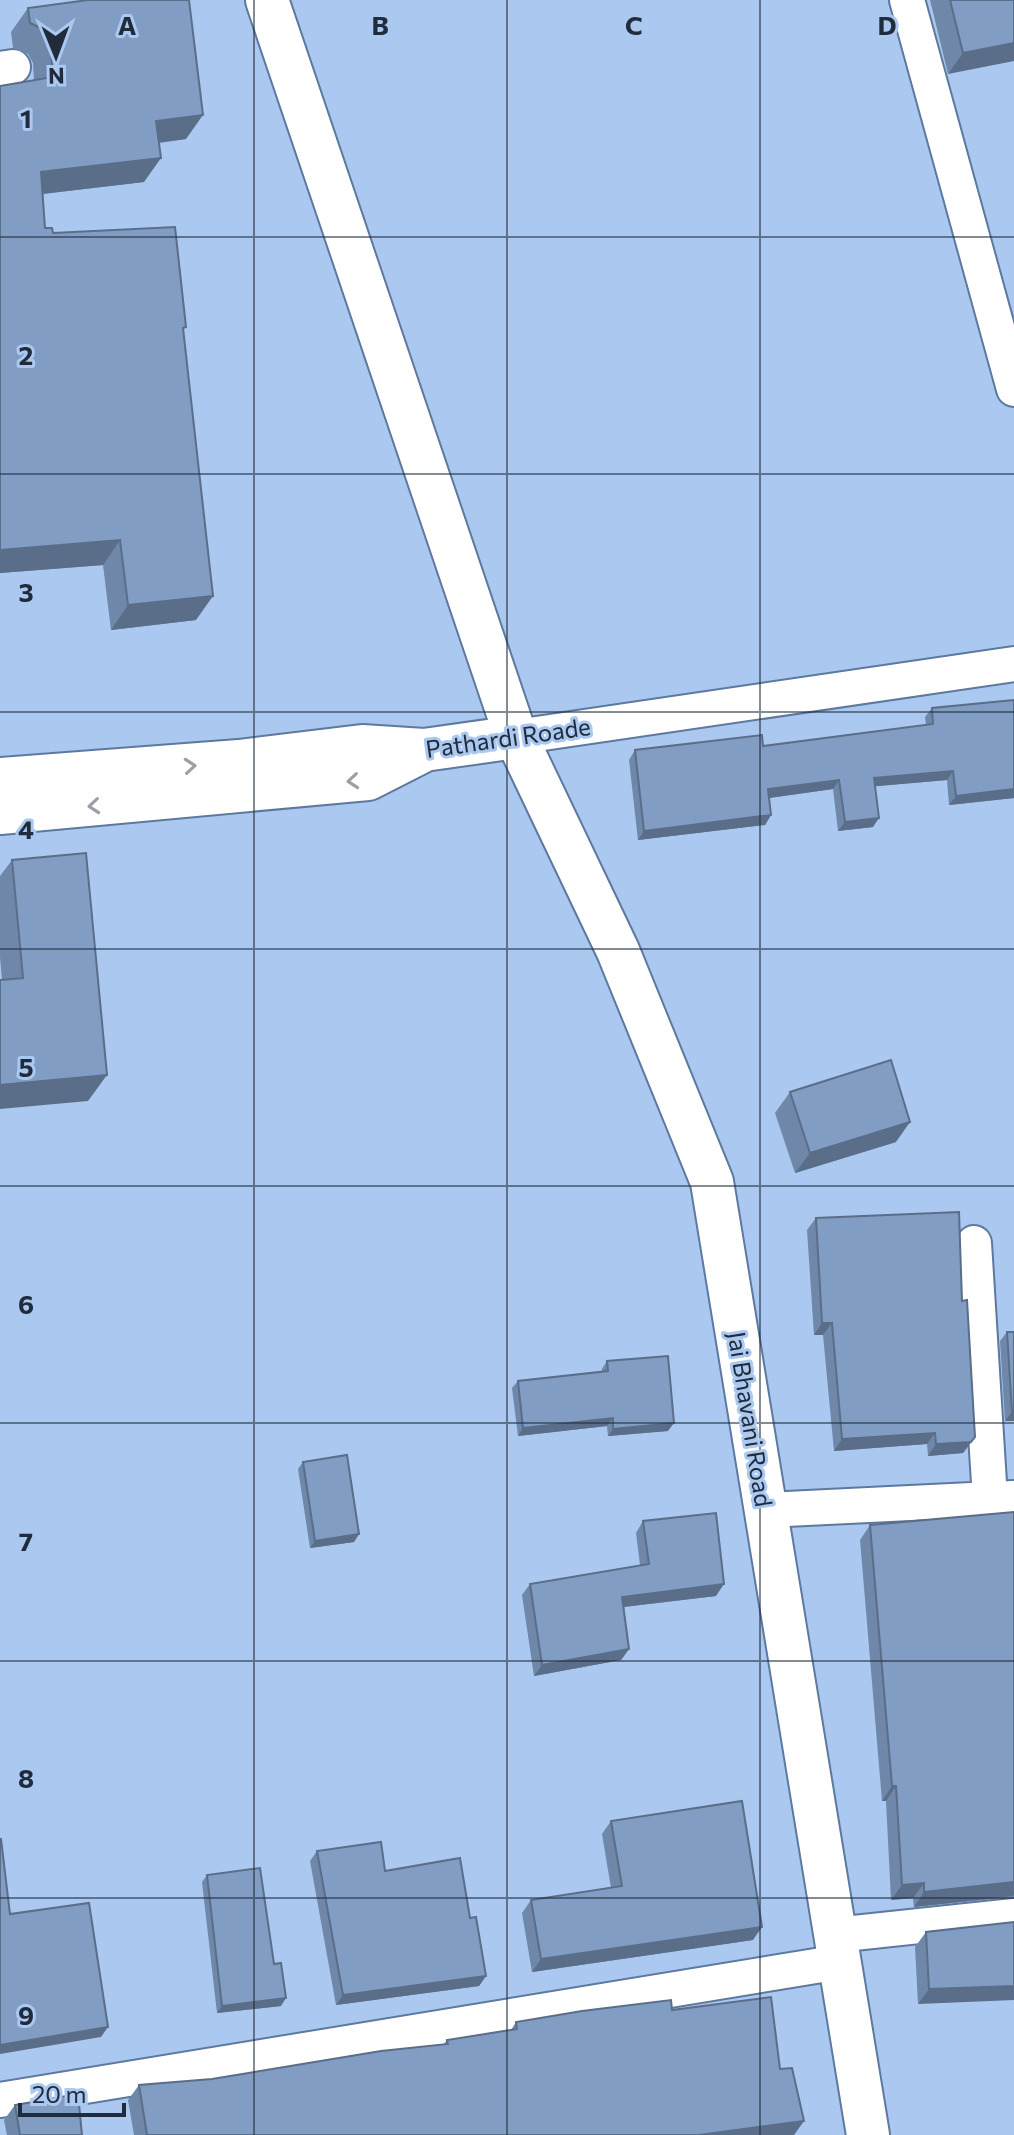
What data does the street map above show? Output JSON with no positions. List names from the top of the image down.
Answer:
{
  "streets": {
    "street": ["Pathardi Roade", "Jai Bhavani Road"]
  },
  "crossings": [
    ["Pathardi Roade", "Jai Bhavani Road"]
  ],
  "scale_bar": "20 m",
  "north": "bottom",
  "grid": {
    "columns": [
      "A",
      "B",
      "C",
      "D"
    ],
    "rows": [
      "1",
      "2",
      "3",
      "4",
      "5",
      "6",
      "7",
      "8",
      "9"
    ]
  }
}
